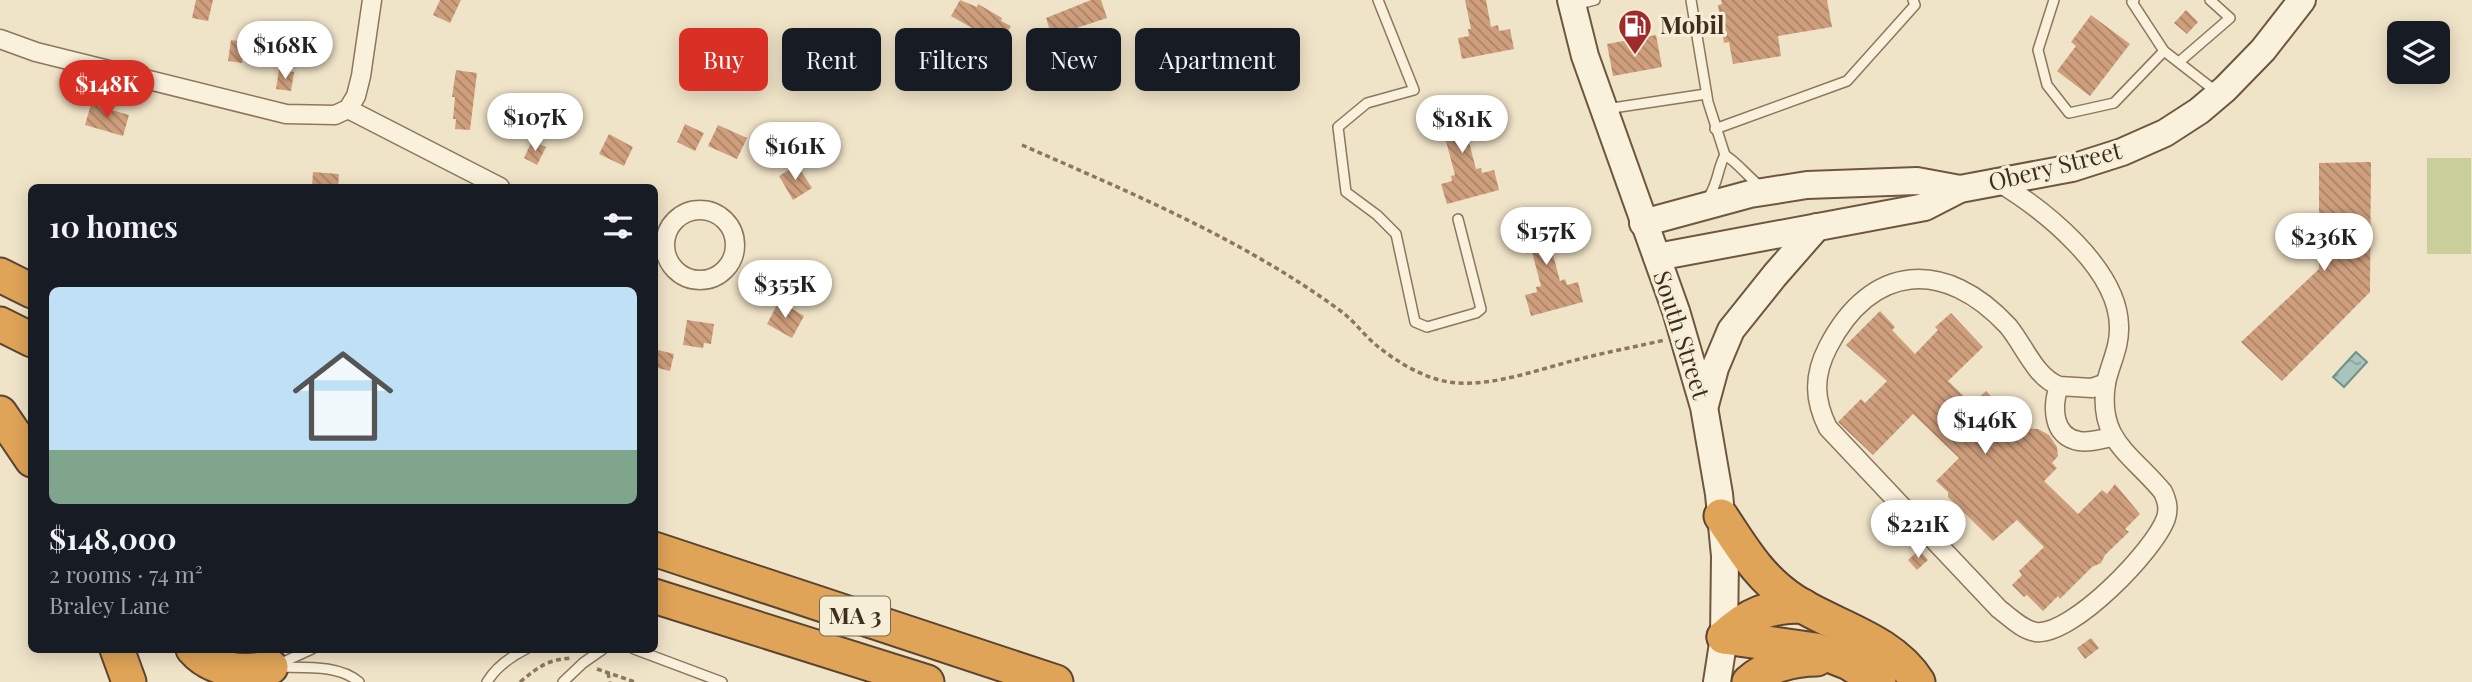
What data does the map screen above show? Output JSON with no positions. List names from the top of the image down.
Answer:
{
  "streets": {
    "highway": ["MA 3"],
    "main road": ["Obery Street", "South Street"]
  },
  "crossings": [
    ["Obery Street", "South Street"]
  ],
  "places": {
    "fuel station": ["Mobil"]
  },
  "page": {
    "price": [
      "$168K",
      "$148K",
      "$107K",
      "$181K",
      "$161K",
      "$157K",
      "$236K",
      "$355K",
      "$146K",
      "$221K"
    ],
    "chip": [
      "Buy",
      "Rent",
      "Filters",
      "New",
      "Apartment"
    ],
    "heading": "10 homes",
    "list": [
      {
        "name": "$148,000",
        "note": "2 rooms · 74 m² · Braley Lane"
      }
    ]
  }
}
